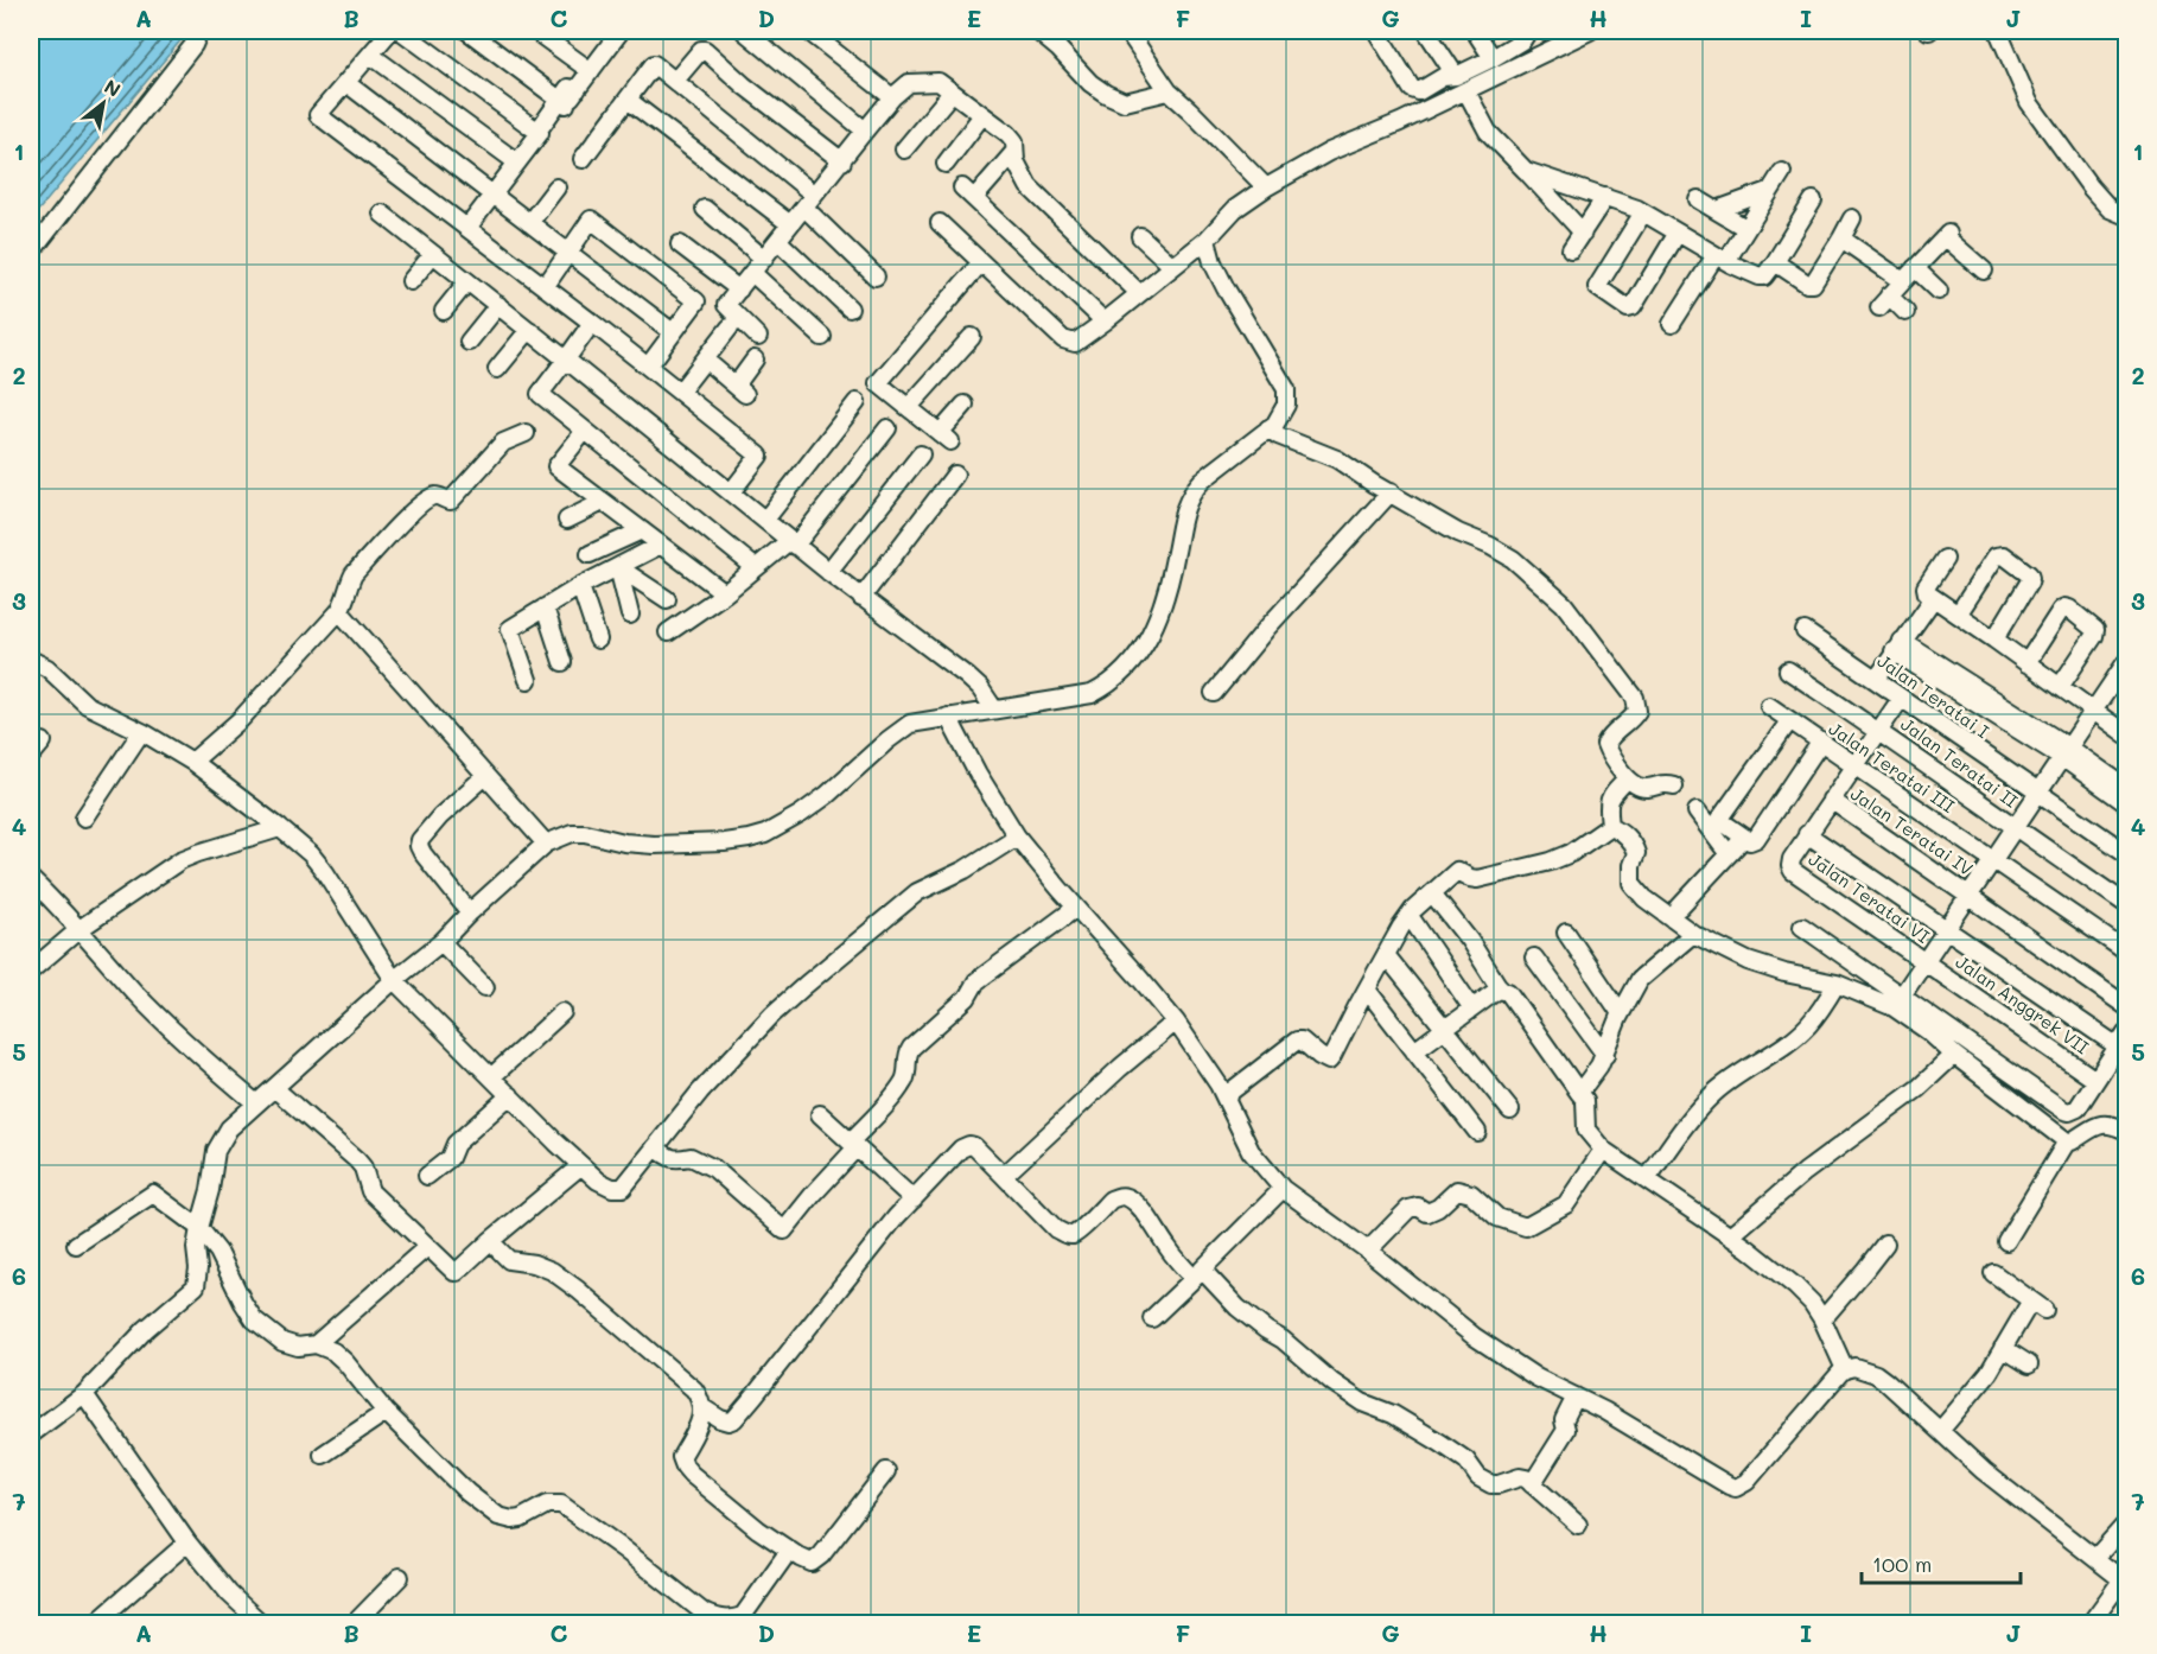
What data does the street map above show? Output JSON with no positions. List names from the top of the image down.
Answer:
{
  "streets": {
    "street": [
      "Jalan Teratai I",
      "Jalan Teratai II",
      "Jalan Teratai III",
      "Jalan Teratai IV",
      "Jalan Teratai VI",
      "Jalan Anggrek VII"
    ]
  },
  "crossings": [
    ["Jalan Teratai VI", "Jalan Anggrek VII"]
  ],
  "scale_bar": "100 m",
  "north": "top right",
  "grid": {
    "columns": [
      "A",
      "B",
      "C",
      "D",
      "E",
      "F",
      "G",
      "H",
      "I",
      "J"
    ],
    "rows": [
      "1",
      "2",
      "3",
      "4",
      "5",
      "6",
      "7"
    ]
  }
}
